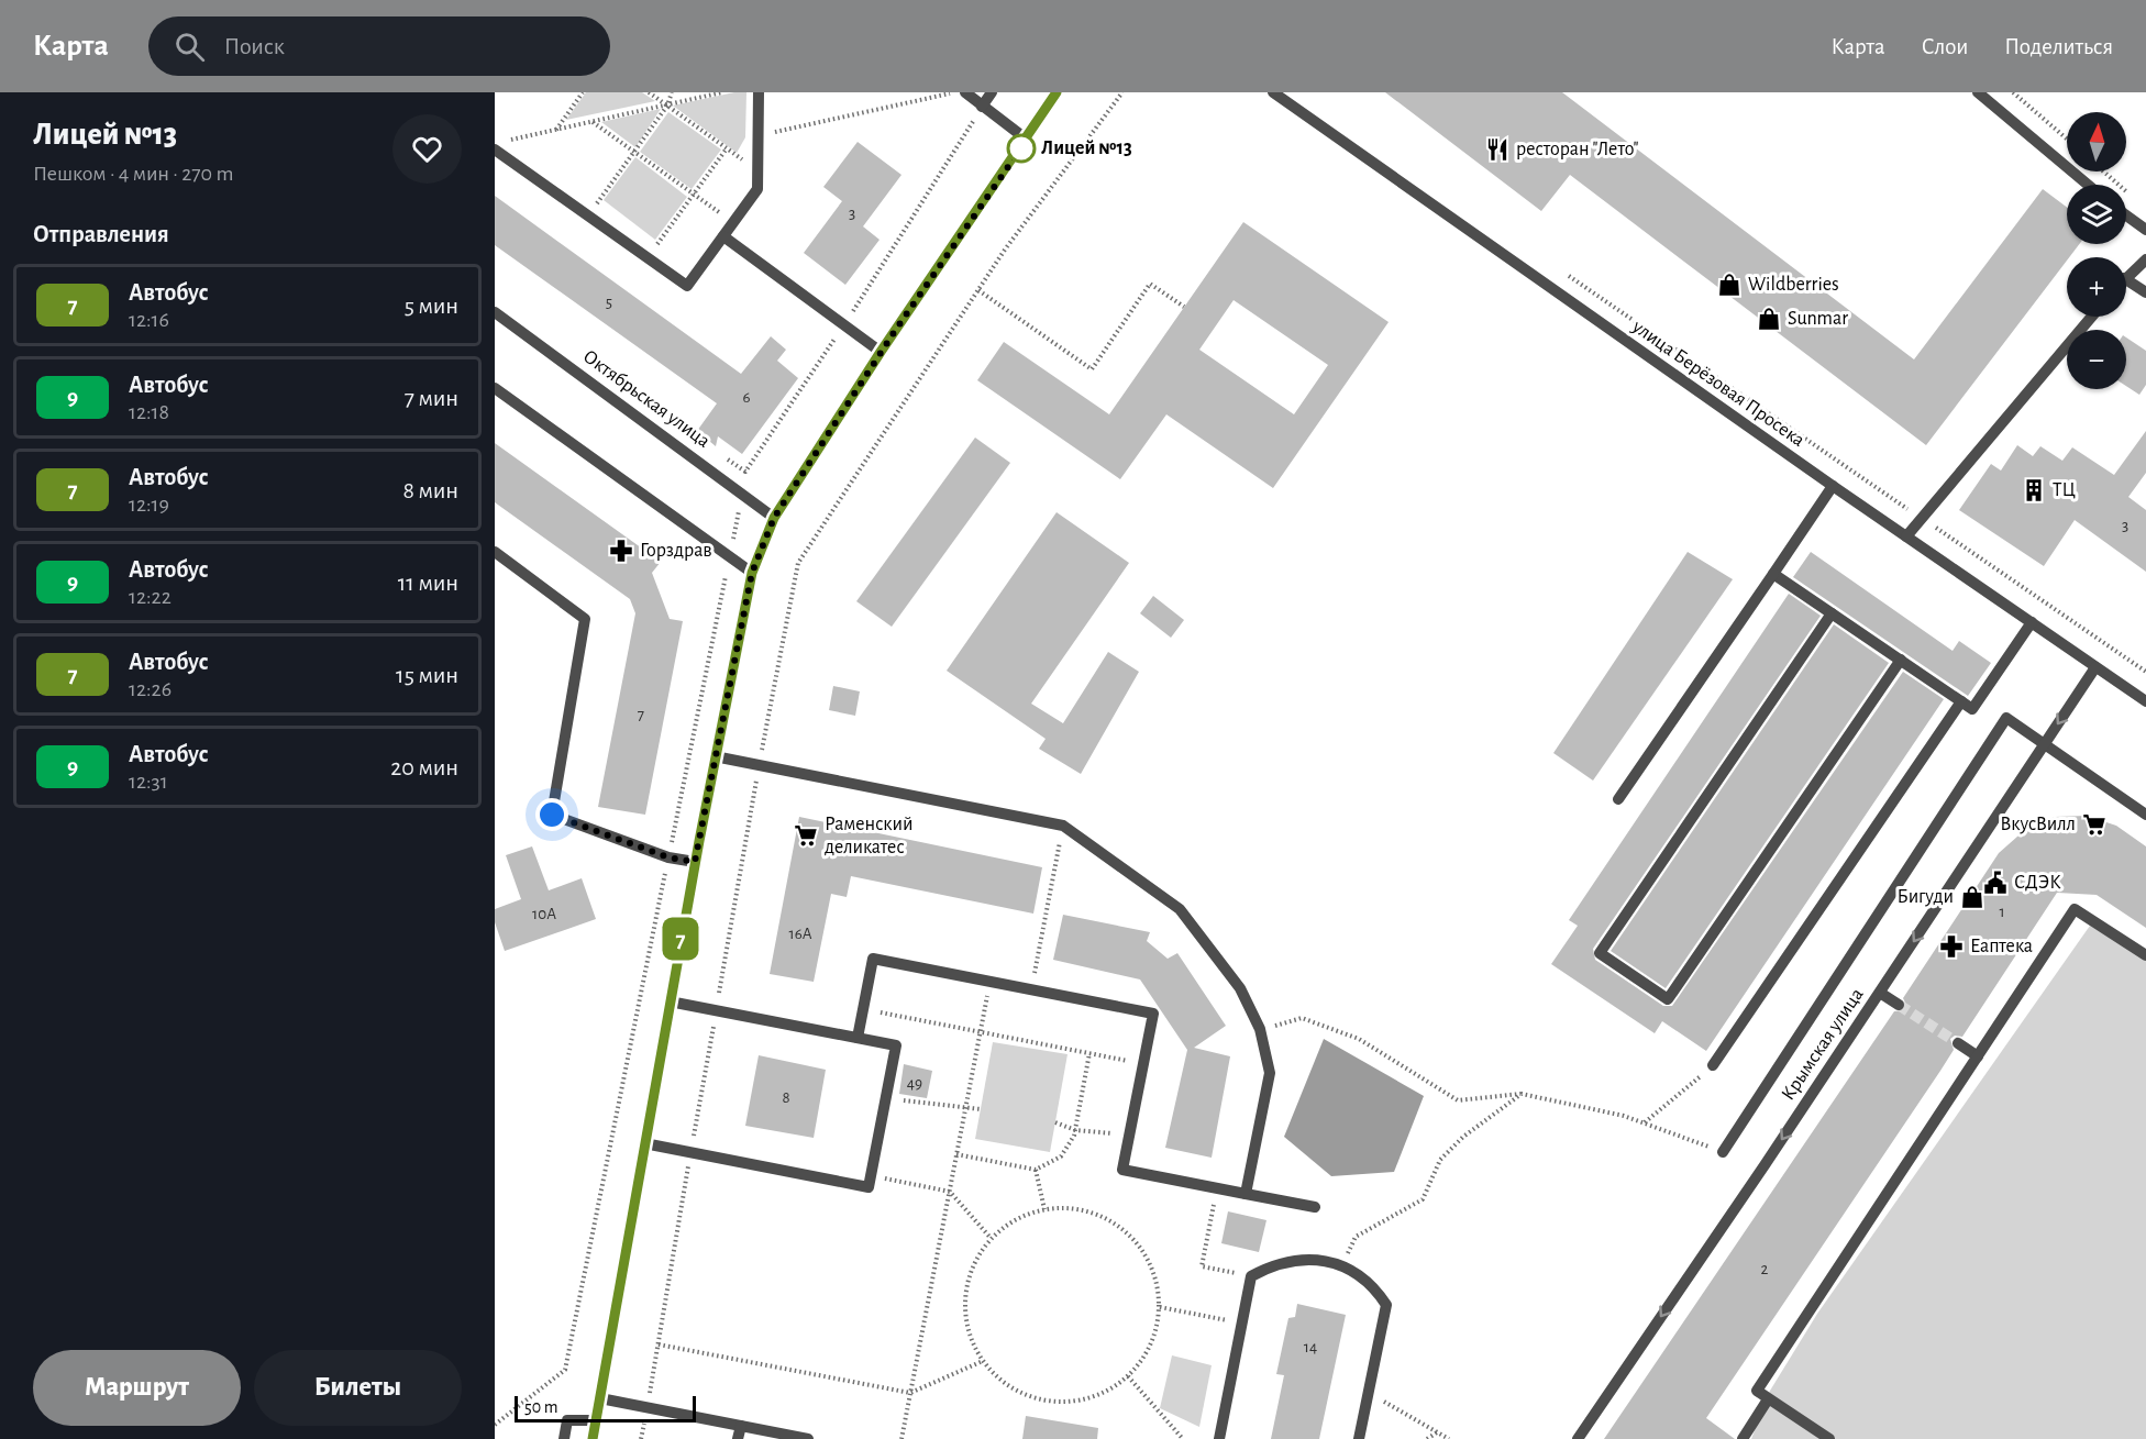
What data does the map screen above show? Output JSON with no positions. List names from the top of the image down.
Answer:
{
  "streets": {
    "street": ["улица Берёзовая Просека", "Октябрьская улица", "Крымская улица"]
  },
  "crossings": [
    ["улица Берёзовая Просека", "Крымская улица"]
  ],
  "places": {
    "other": ["Лицей №13"],
    "restaurant": ["ресторан \"Лето\""],
    "shop": ["Wildberries", "Sunmar", "Бигуди"],
    "building": ["ТЦ"],
    "pharmacy": ["Горздрав", "Еаптека"],
    "supermarket": ["ВкусВилл", "Раменский деликатес"],
    "public building": ["СДЭК"]
  },
  "lines": ["bus line 7"],
  "house_numbers": [
    "3",
    "5",
    "6",
    "3",
    "7",
    "1",
    "10А",
    "16А",
    "49",
    "8",
    "2",
    "14"
  ],
  "scale_bar": "50 m",
  "north": "top",
  "page": {
    "header": "Карта",
    "search": "Поиск",
    "nav": ["Карта", "Слои", "Поделиться"],
    "heading": [
      ["Лицей №13", "Пешком · 4 мин · 270 m"],
      "Отправления"
    ],
    "on_map": "7",
    "map_buttons": ["+", "−"],
    "list": [
      {
        "mark": "7",
        "name": "Автобус",
        "note": "12:16",
        "value": "5 мин"
      },
      {
        "mark": "9",
        "name": "Автобус",
        "note": "12:18",
        "value": "7 мин"
      },
      {
        "mark": "7",
        "name": "Автобус",
        "note": "12:19",
        "value": "8 мин"
      },
      {
        "mark": "9",
        "name": "Автобус",
        "note": "12:22",
        "value": "11 мин"
      },
      {
        "mark": "7",
        "name": "Автобус",
        "note": "12:26",
        "value": "15 мин"
      },
      {
        "mark": "9",
        "name": "Автобус",
        "note": "12:31",
        "value": "20 мин"
      }
    ],
    "buttons": ["Маршрут", "Билеты"],
    "scale": "50 m"
  }
}
